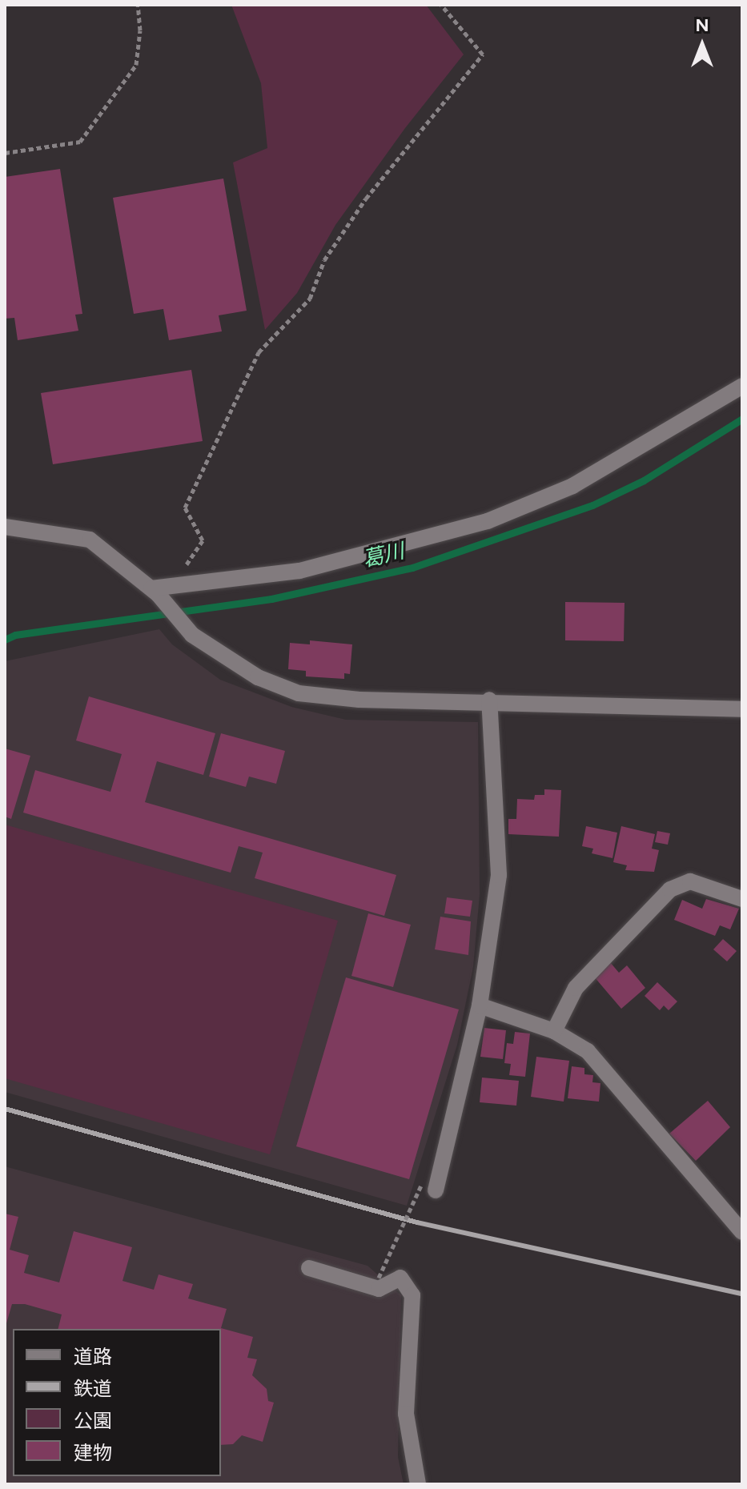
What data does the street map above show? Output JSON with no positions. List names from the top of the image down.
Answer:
{
  "water": ["葛川"],
  "legend": [
    "道路",
    "鉄道",
    "公園",
    "建物"
  ],
  "north": "top"
}
